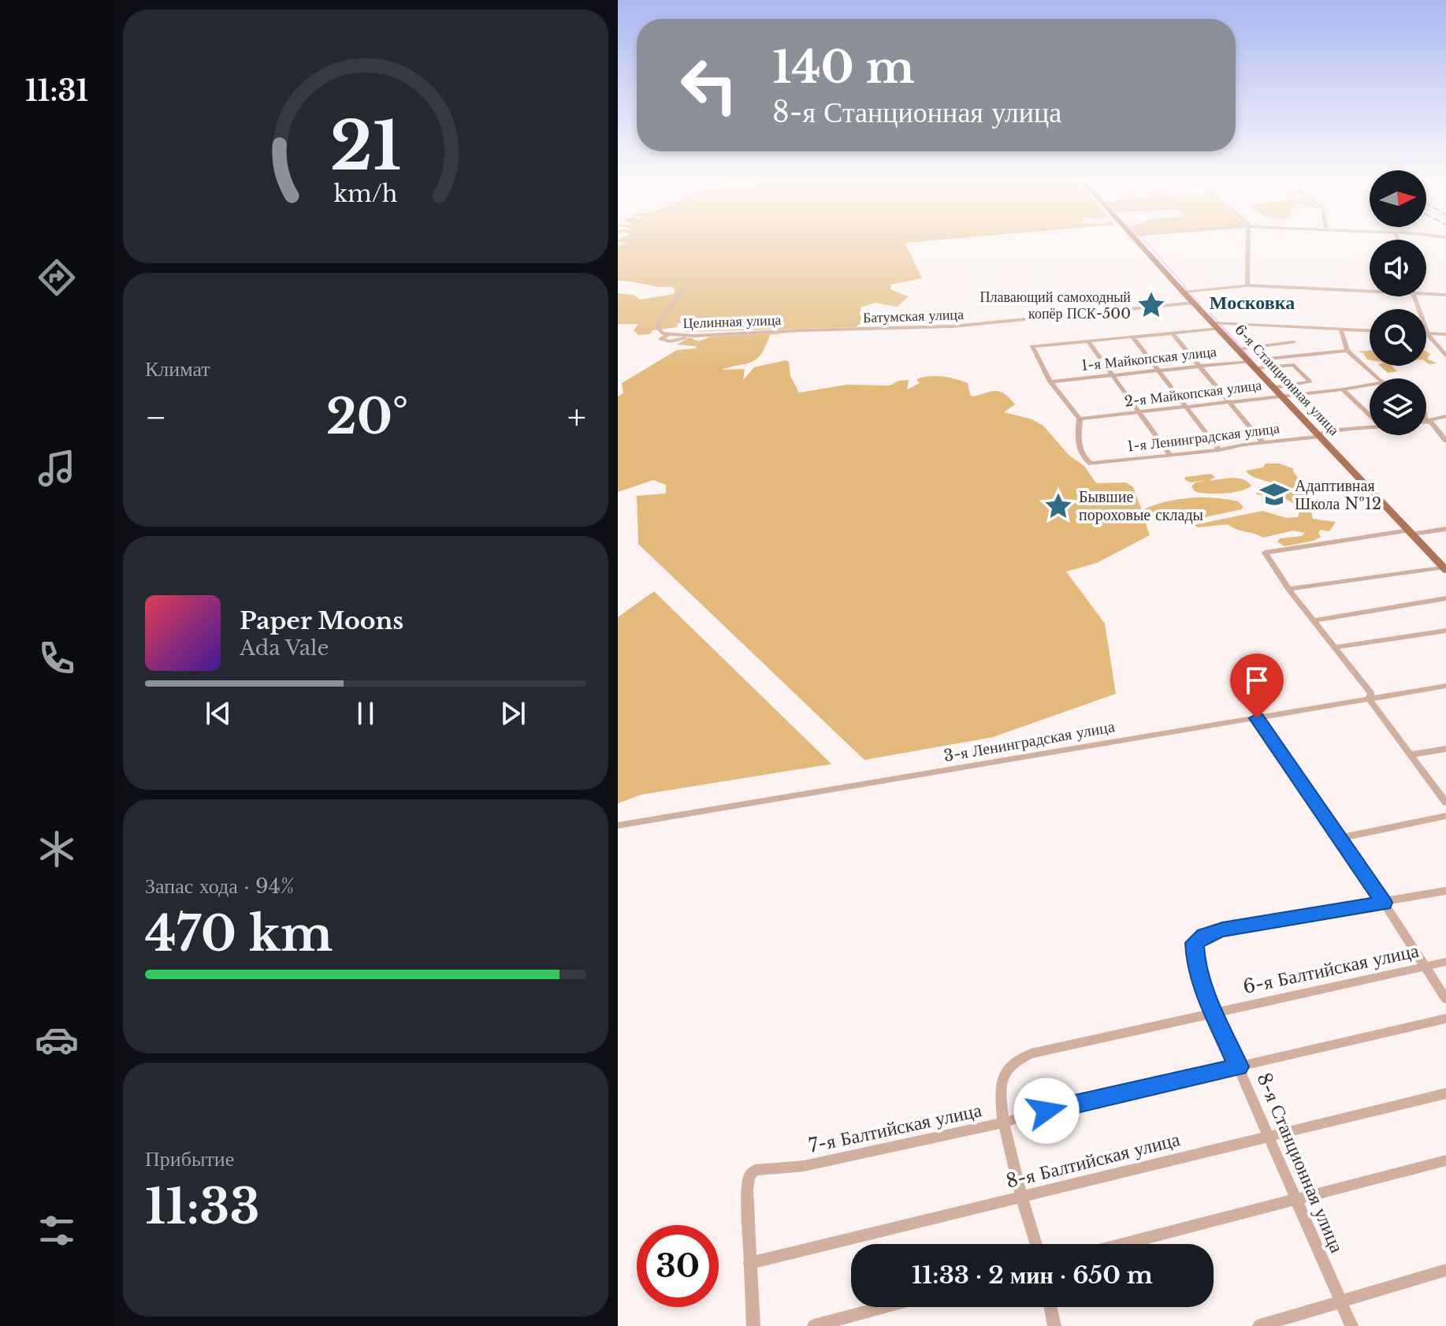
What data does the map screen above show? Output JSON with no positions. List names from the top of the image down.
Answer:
{
  "streets": {
    "main road": ["6-я Станционная улица"],
    "street": [
      "Батумская улица",
      "Целинная улица",
      "1-я Майкопская улица",
      "2-я Майкопская улица",
      "1-я Ленинградская улица",
      "3-я Ленинградская улица",
      "6-я Балтийская улица",
      "7-я Балтийская улица",
      "8-я Балтийская улица",
      "8-я Станционная улица"
    ]
  },
  "crossings": [
    ["Батумская улица", "Целинная улица"],
    ["Батумская улица", "6-я Станционная улица"],
    ["1-я Майкопская улица", "6-я Станционная улица"],
    ["6-я Станционная улица", "2-я Майкопская улица"],
    ["6-я Станционная улица", "1-я Ленинградская улица"],
    ["2-я Майкопская улица", "1-я Ленинградская улица"],
    ["6-я Балтийская улица", "7-я Балтийская улица"],
    ["6-я Балтийская улица", "8-я Станционная улица"],
    ["7-я Балтийская улица", "8-я Балтийская улица"],
    ["7-я Балтийская улица", "8-я Станционная улица"],
    ["8-я Балтийская улица", "8-я Станционная улица"]
  ],
  "districts": ["Московка"],
  "places": {
    "place": ["Плавающий самоходный копёр ПСК-500", "Бывшие пороховые склады"],
    "school or university": ["Адаптивная Школа №12"]
  },
  "north": "right",
  "page": {
    "tabs": "11:31",
    "turn": ["140 m", "8-я Станционная улица"],
    "tile": [
      "Климат",
      ["Запас хода · 94%", "470 km"],
      ["Прибытие", "11:33"]
    ],
    "heat": ["−", "20°", "+"],
    "song": ["Paper Moons", "Ada Vale"],
    "limit": "30",
    "trip": "11:33 · 2 мин · 650 m",
    "gauge": ["21", "km/h"]
  }
}
